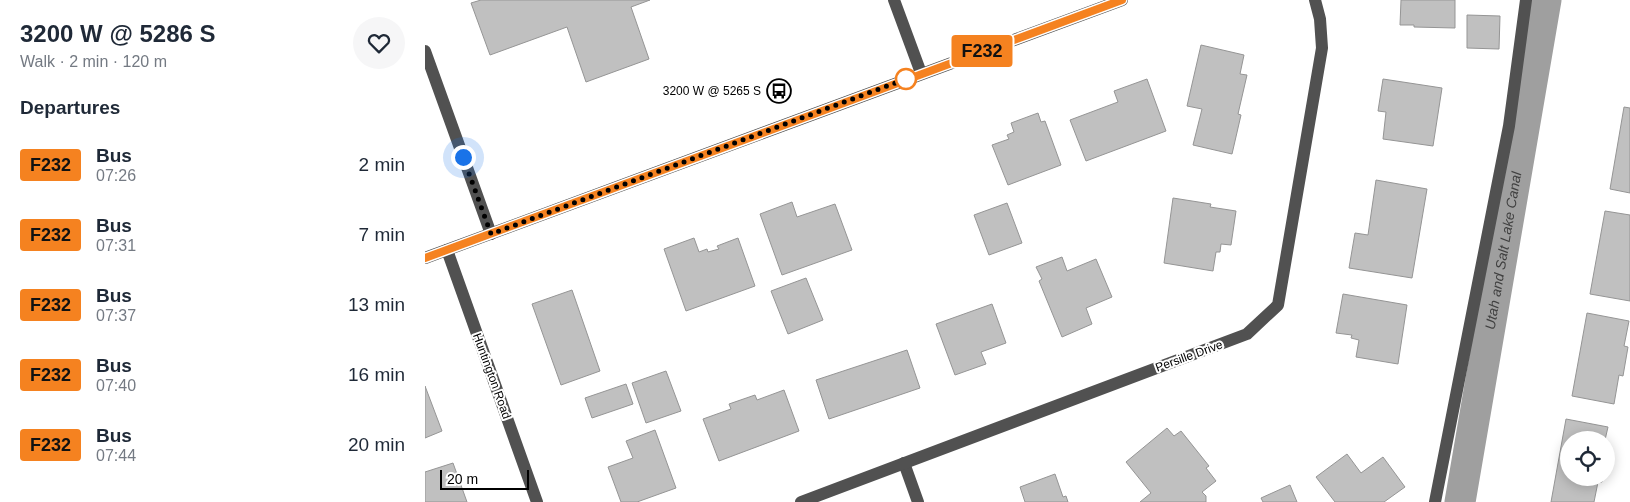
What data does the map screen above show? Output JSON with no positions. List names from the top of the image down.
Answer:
{
  "streets": {
    "street": ["Persille Drive", "Huntington Road"]
  },
  "water": ["Utah and Salt Lake Canal"],
  "places": {
    "bus stop": ["3200 W @ 5265 S"]
  },
  "lines": ["bus line F232"],
  "scale_bar": "20 m",
  "page": {
    "heading": [
      ["3200 W @ 5286 S", "Walk · 2 min · 120 m"],
      "Departures"
    ],
    "on_map": "F232",
    "list": [
      {
        "mark": "F232",
        "name": "Bus",
        "note": "07:26",
        "value": "2 min"
      },
      {
        "mark": "F232",
        "name": "Bus",
        "note": "07:31",
        "value": "7 min"
      },
      {
        "mark": "F232",
        "name": "Bus",
        "note": "07:37",
        "value": "13 min"
      },
      {
        "mark": "F232",
        "name": "Bus",
        "note": "07:40",
        "value": "16 min"
      },
      {
        "mark": "F232",
        "name": "Bus",
        "note": "07:44",
        "value": "20 min"
      }
    ],
    "scale": "20 m"
  }
}
